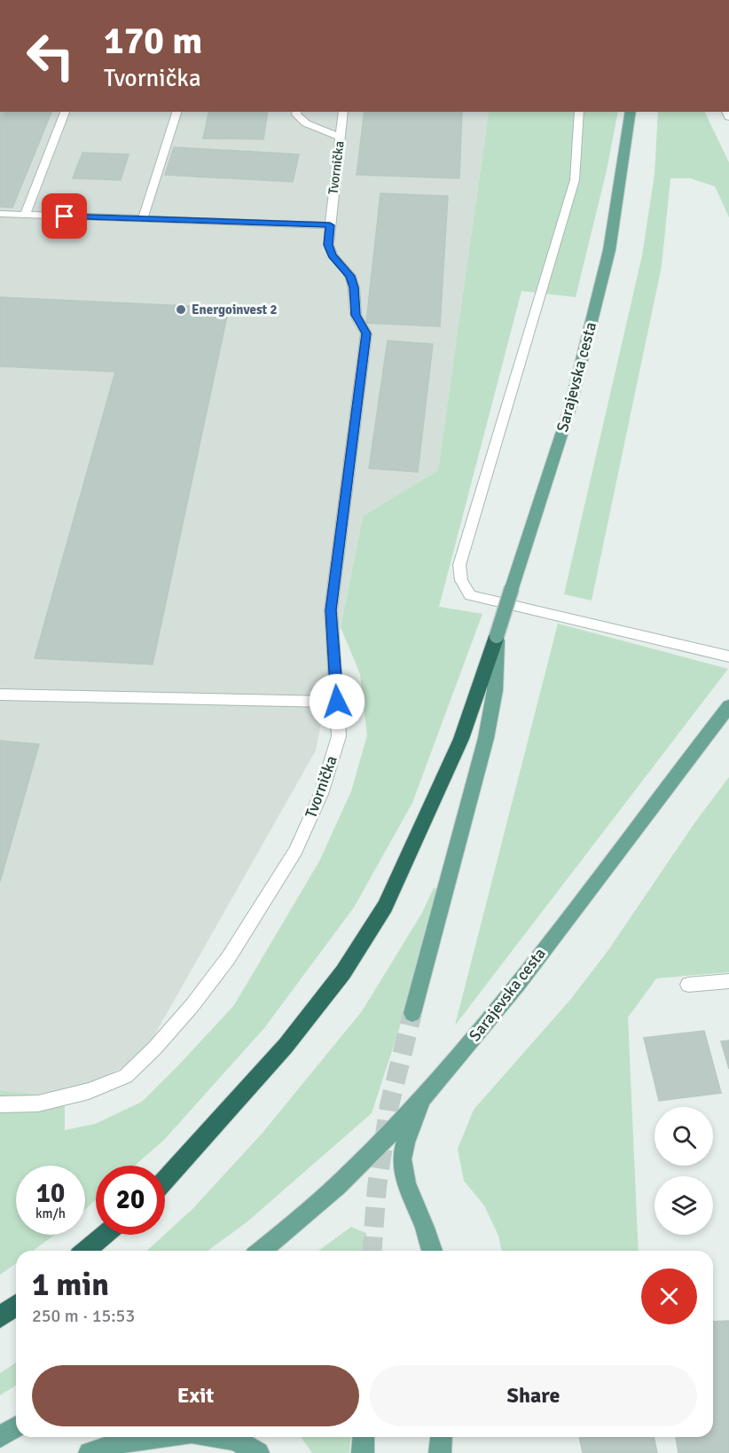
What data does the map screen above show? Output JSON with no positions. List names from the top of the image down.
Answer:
{
  "streets": {
    "main road": ["Sarajevska cesta"],
    "lane": ["Tvornička"]
  },
  "places": ["Energoinvest 2"],
  "page": {
    "turn": ["170 m", "Tvornička"],
    "speed": "10 km/h",
    "limit": "20",
    "heading": ["1 min", "250 m · 15:53"],
    "buttons": ["Exit", "Share"]
  }
}
